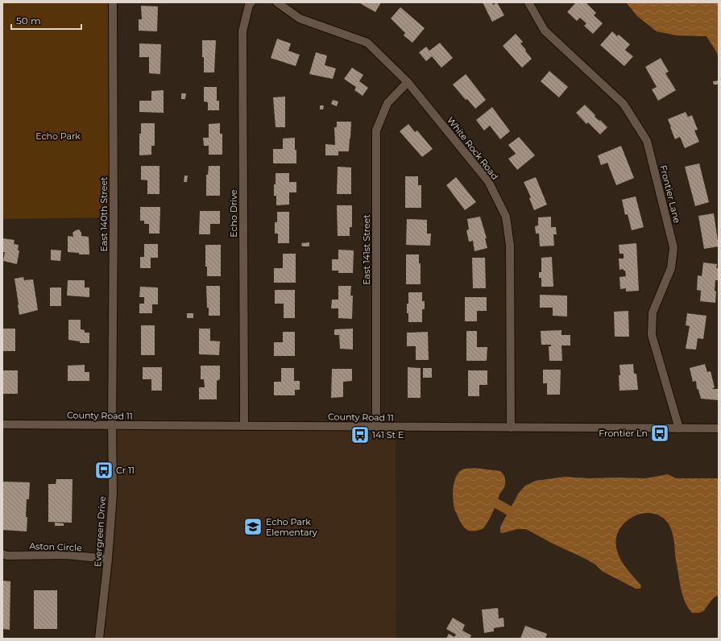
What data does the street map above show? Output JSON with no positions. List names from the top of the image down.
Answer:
{
  "streets": {
    "street": [
      "White Rock Road",
      "Frontier Lane",
      "Echo Drive",
      "East 140th Street",
      "East 141st Street",
      "County Road 11",
      "Evergreen Drive",
      "Aston Circle"
    ]
  },
  "crossings": [
    ["White Rock Road", "East 141st Street"],
    ["White Rock Road", "County Road 11"],
    ["Frontier Lane", "County Road 11"],
    ["Echo Drive", "County Road 11"],
    ["East 140th Street", "County Road 11"],
    ["East 140th Street", "Evergreen Drive"],
    ["East 141st Street", "County Road 11"],
    ["County Road 11", "Evergreen Drive"],
    ["Evergreen Drive", "Aston Circle"]
  ],
  "parks": ["Echo Park"],
  "places": {
    "bus stop": ["Frontier Ln", "141 St E", "Cr 11"],
    "school or university": ["Echo Park Elementary"]
  },
  "scale_bar": "50 m"
}
